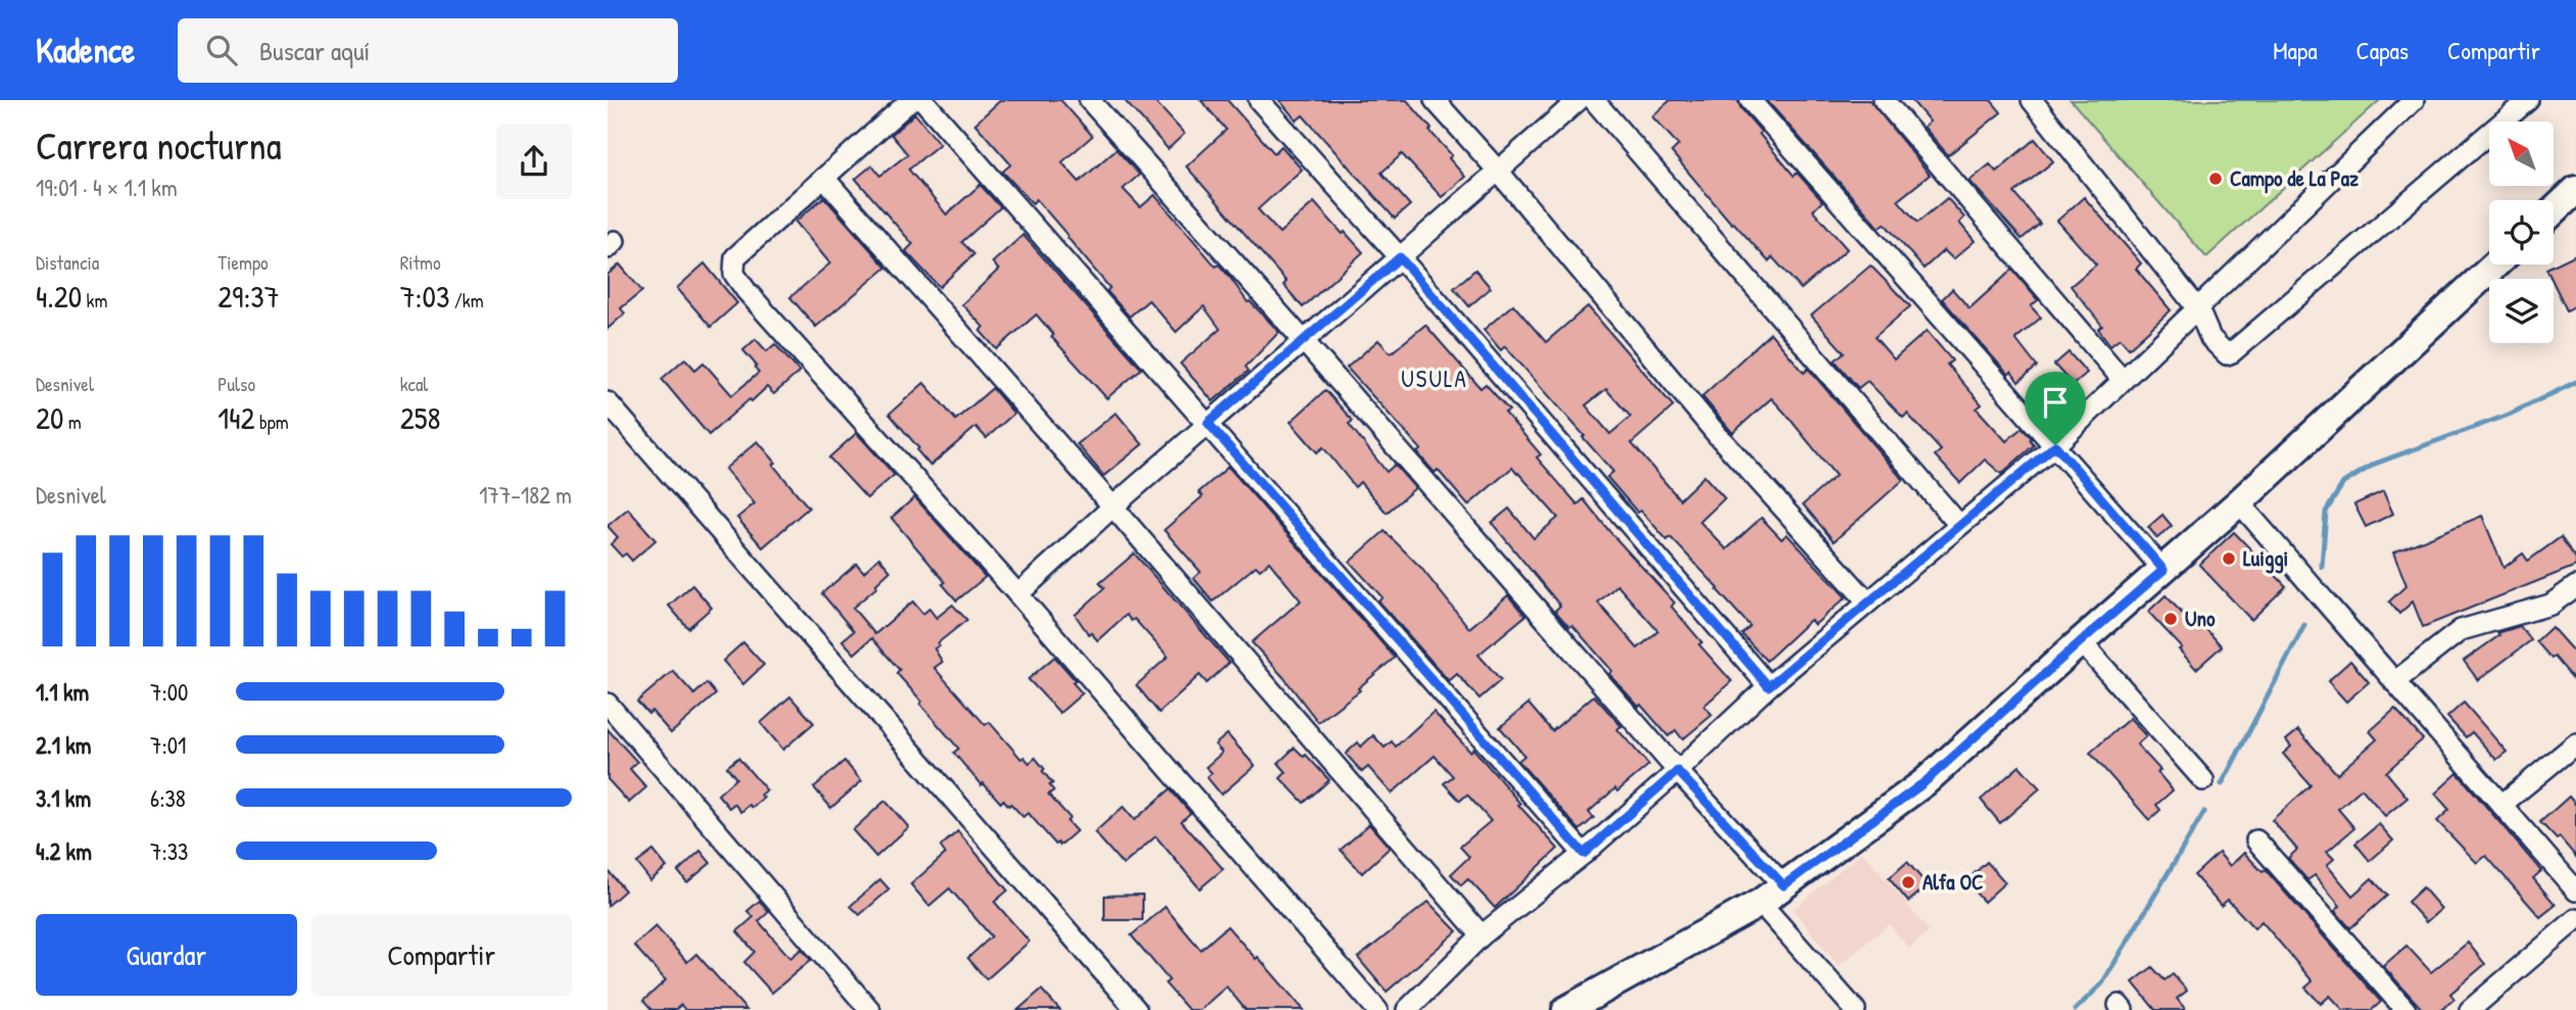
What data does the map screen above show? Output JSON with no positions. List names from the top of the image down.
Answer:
{
  "districts": ["USULA"],
  "places": [
    "Campo de La Paz",
    "Luiggi",
    "Uno",
    "Alfa OC"
  ],
  "north": "top left",
  "page": {
    "header": "Kadence",
    "search": "Buscar aquí",
    "nav": ["Mapa", "Capas", "Compartir"],
    "heading": ["Carrera nocturna", "19:01 · 4 × 1.1 km"],
    "stats": [
      ["Distancia", "4.20 km"],
      ["Tiempo", "29:37"],
      ["Ritmo", "7:03 /km"],
      ["Desnivel", "20 m"],
      ["Pulso", "142 bpm"],
      ["kcal", "258"]
    ],
    "chart": ["Desnivel", "177–182 m"],
    "list": [
      {
        "name": "1.1 km",
        "note": "7:00"
      },
      {
        "name": "2.1 km",
        "note": "7:01"
      },
      {
        "name": "3.1 km",
        "note": "6:38"
      },
      {
        "name": "4.2 km",
        "note": "7:33"
      }
    ],
    "buttons": ["Guardar", "Compartir"]
  }
}
